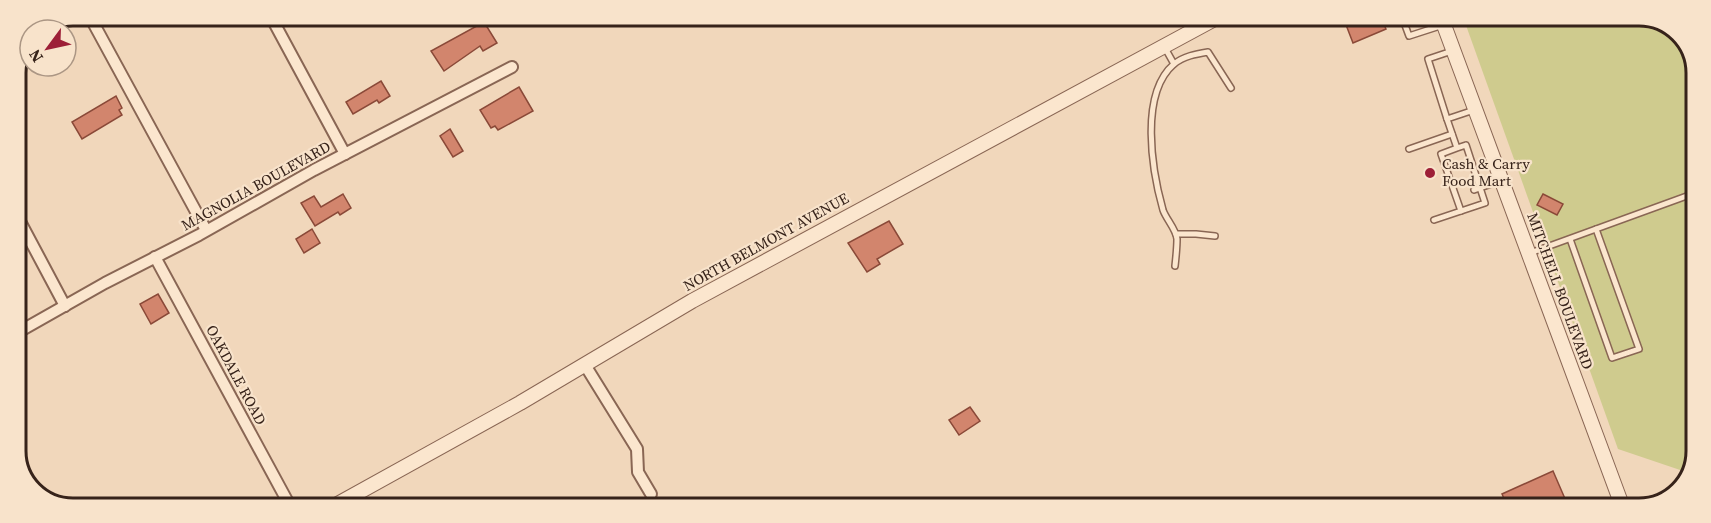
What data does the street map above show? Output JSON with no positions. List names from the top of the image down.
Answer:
{
  "streets": {
    "street": [
      "MAGNOLIA BOULEVARD",
      "NORTH BELMONT AVENUE",
      "MITCHELL BOULEVARD",
      "OAKDALE ROAD"
    ]
  },
  "crossings": [
    ["MAGNOLIA BOULEVARD", "OAKDALE ROAD"]
  ],
  "places": ["Cash & Carry Food Mart"],
  "north": "bottom left"
}
